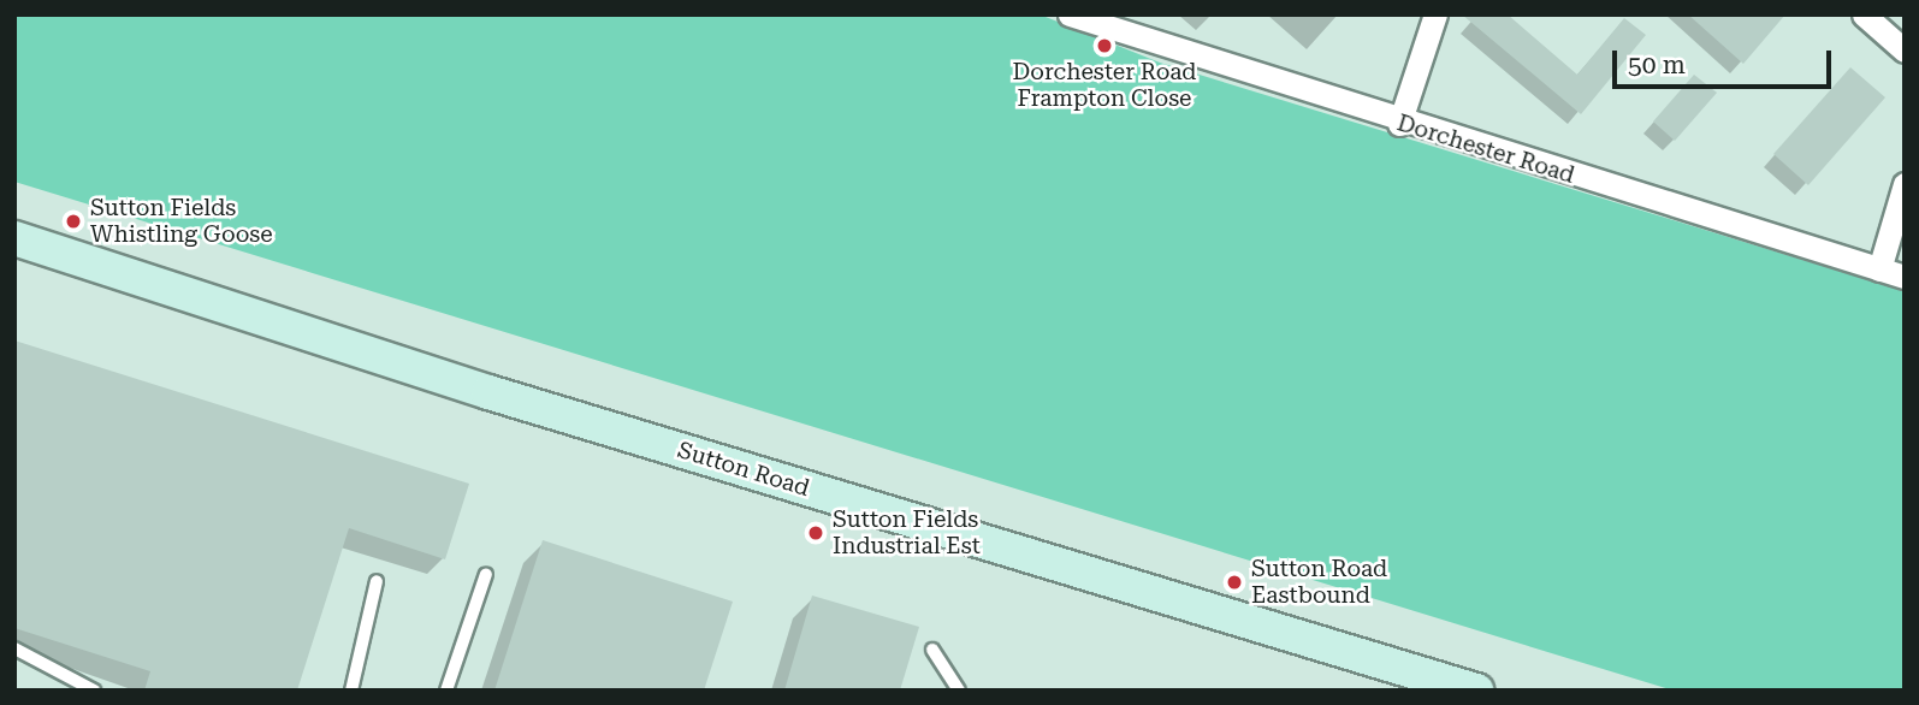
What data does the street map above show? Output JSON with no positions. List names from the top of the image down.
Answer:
{
  "streets": {
    "street": ["Dorchester Road", "Sutton Road"]
  },
  "places": [
    "Dorchester Road Frampton Close",
    "Sutton Fields Whistling Goose",
    "Sutton Fields Industrial Est",
    "Sutton Road Eastbound"
  ],
  "scale_bar": "50 m"
}
